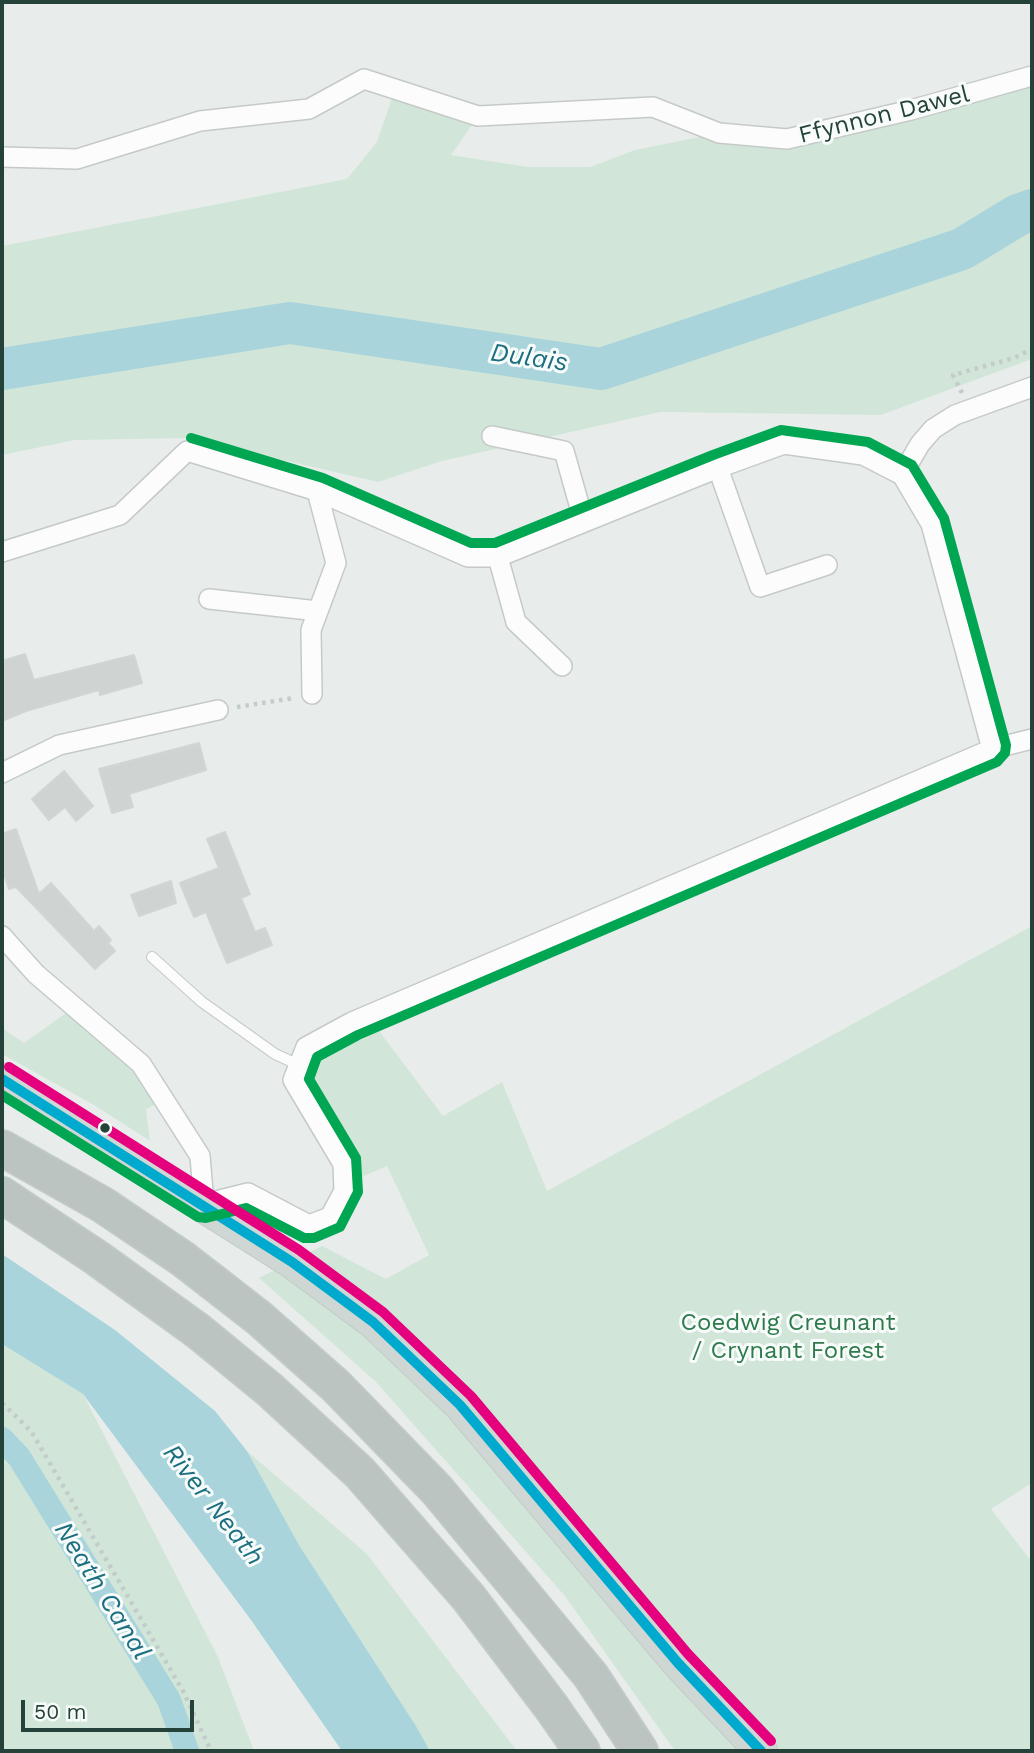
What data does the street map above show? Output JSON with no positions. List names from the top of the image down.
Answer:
{
  "streets": {
    "street": ["Ffynnon Dawel"]
  },
  "water": ["Dulais", "River Neath", "Neath Canal"],
  "parks": ["Coedwig Creunant / Crynant Forest"],
  "scale_bar": "50 m"
}
